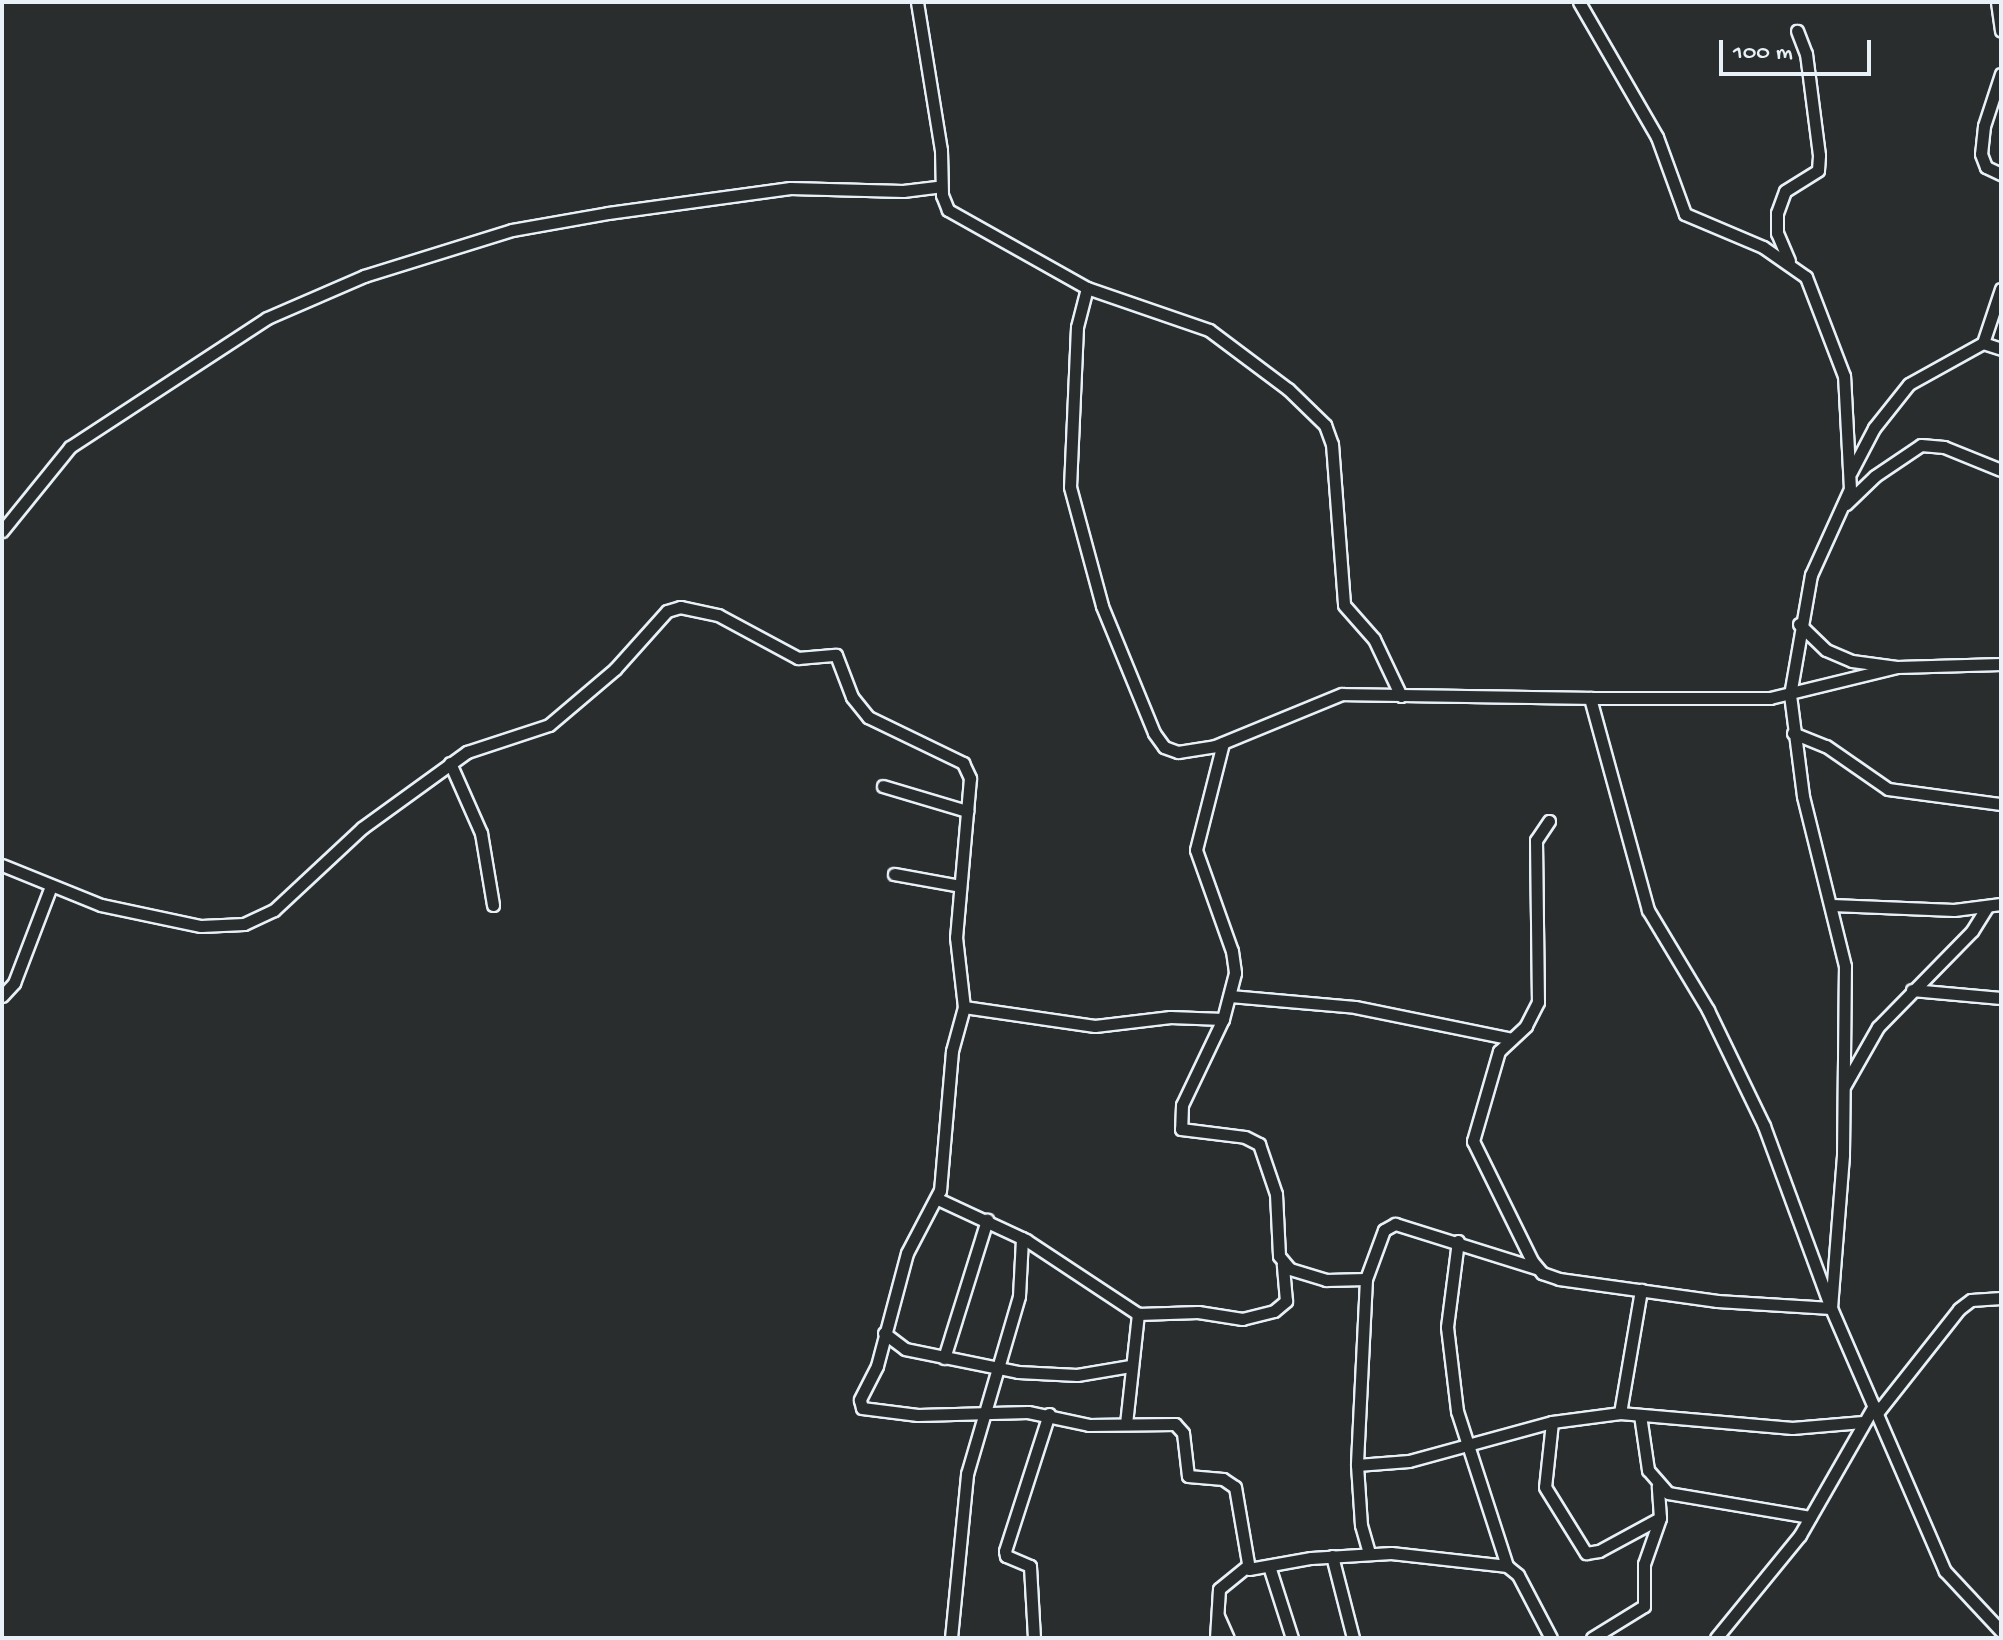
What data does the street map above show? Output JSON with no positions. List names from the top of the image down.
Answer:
{
  "scale_bar": "100 m"
}
